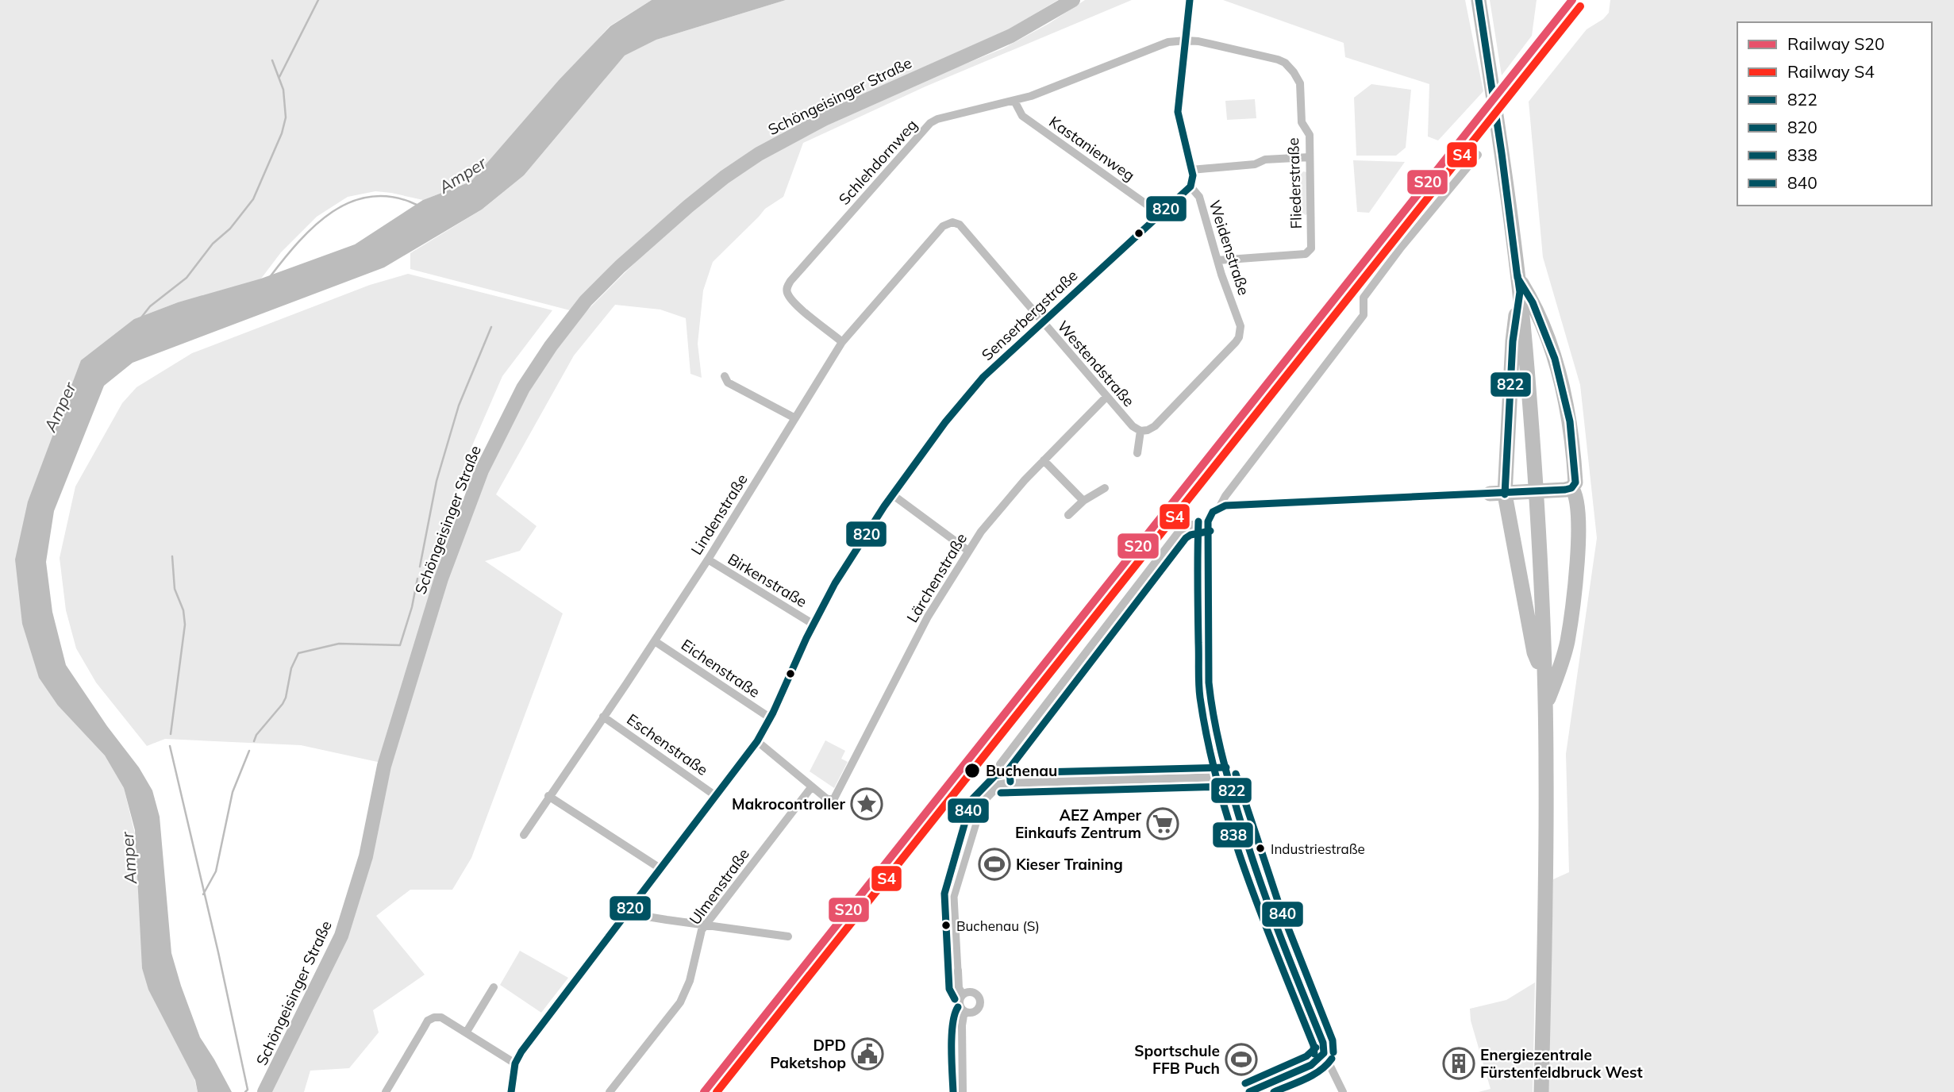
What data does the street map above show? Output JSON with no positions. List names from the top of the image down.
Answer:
{
  "streets": {
    "main road": ["Schöngeisinger Straße"],
    "street": [
      "Kastanienweg",
      "Schlehdornweg",
      "Fliederstraße",
      "Weidenstraße",
      "Senserbergstraße",
      "Westendstraße",
      "Lindenstraße",
      "Lärchenstraße",
      "Birkenstraße",
      "Eichenstraße",
      "Eschenstraße",
      "Ulmenstraße"
    ]
  },
  "crossings": [
    ["Kastanienweg", "Schlehdornweg"],
    ["Kastanienweg", "Senserbergstraße"],
    ["Schlehdornweg", "Fliederstraße"],
    ["Schlehdornweg", "Weidenstraße"],
    ["Schlehdornweg", "Lindenstraße"],
    ["Fliederstraße", "Weidenstraße"],
    ["Weidenstraße", "Senserbergstraße"],
    ["Weidenstraße", "Westendstraße"],
    ["Senserbergstraße", "Westendstraße"],
    ["Senserbergstraße", "Birkenstraße"],
    ["Senserbergstraße", "Eichenstraße"],
    ["Senserbergstraße", "Eschenstraße"],
    ["Westendstraße", "Lindenstraße"],
    ["Westendstraße", "Lärchenstraße"],
    ["Lindenstraße", "Birkenstraße"],
    ["Lindenstraße", "Eichenstraße"],
    ["Lindenstraße", "Eschenstraße"],
    ["Lärchenstraße", "Ulmenstraße"]
  ],
  "water": ["Amper"],
  "places": {
    "other": ["Buchenau", "Industriestraße", "Buchenau (S)"],
    "place": ["Makrocontroller"],
    "supermarket": ["AEZ Amper Einkaufs Zentrum"],
    "sports": ["Kieser Training", "Sportschule FFB Puch"],
    "public building": ["DPD Paketshop"],
    "building": ["Energiezentrale Fürstenfeldbruck West"]
  },
  "lines": [
    "rail line S20",
    "transit line 822",
    "transit line 820",
    "rail line S4",
    "transit line 838",
    "transit line 840"
  ],
  "legend": [
    "Railway S20",
    "Railway S4",
    "822",
    "820",
    "838",
    "840"
  ]
}
